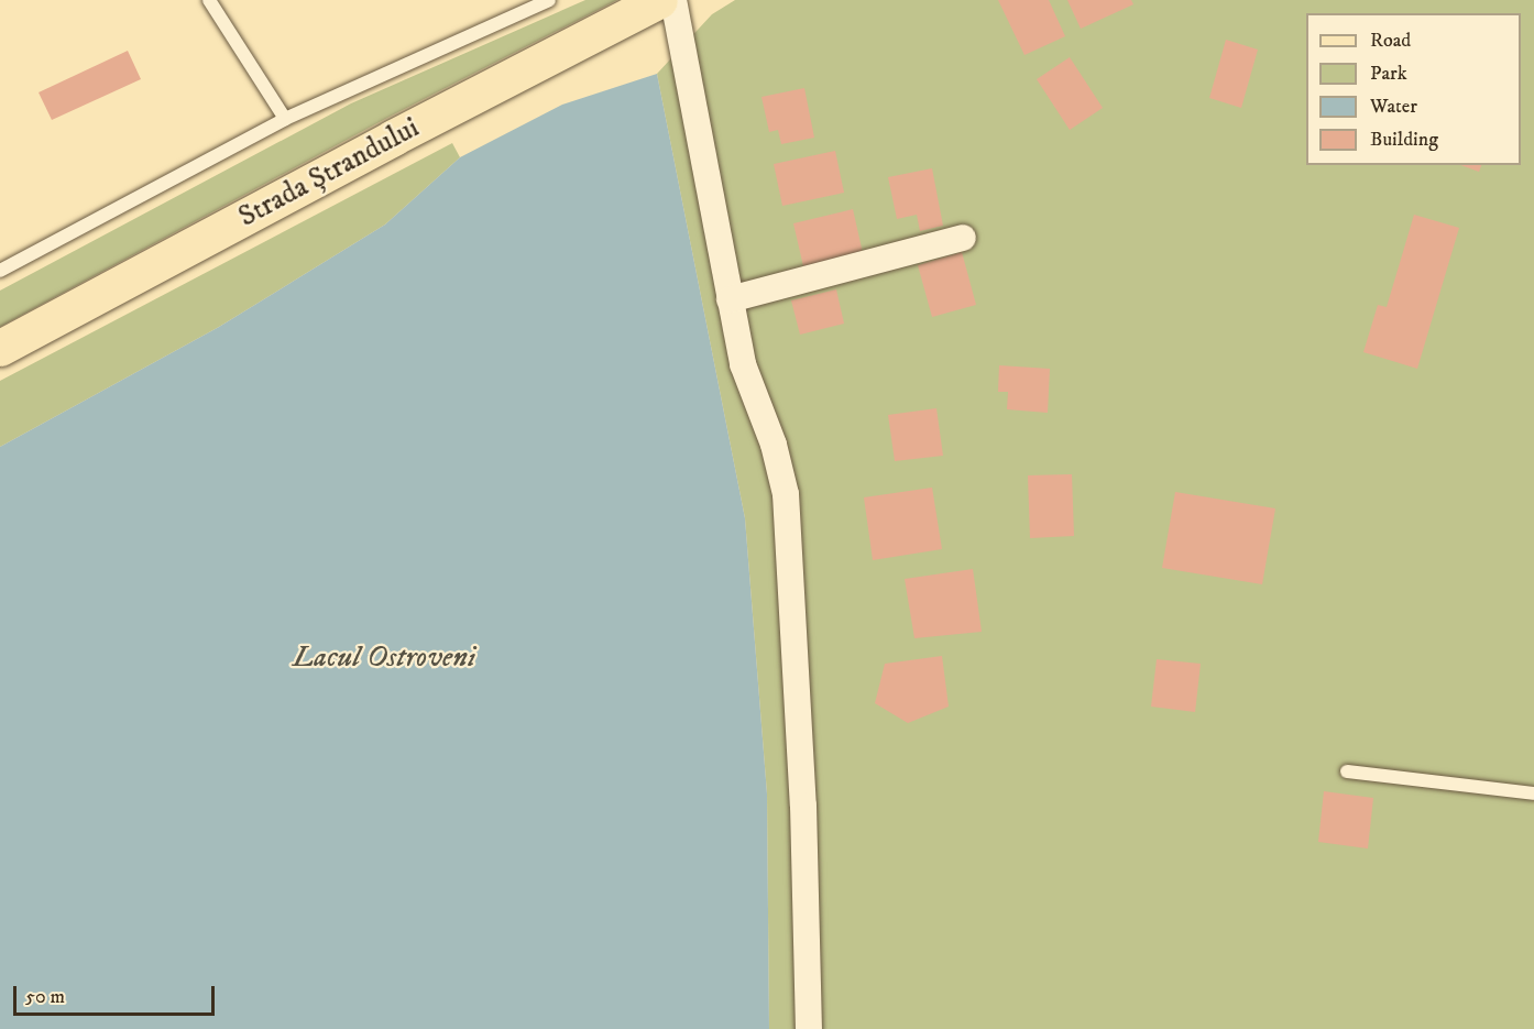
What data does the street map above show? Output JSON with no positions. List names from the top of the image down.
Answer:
{
  "streets": {
    "main road": ["Strada Ștrandului"]
  },
  "water": ["Lacul Ostroveni"],
  "legend": [
    "Road",
    "Park",
    "Water",
    "Building"
  ],
  "scale_bar": "50 m"
}
